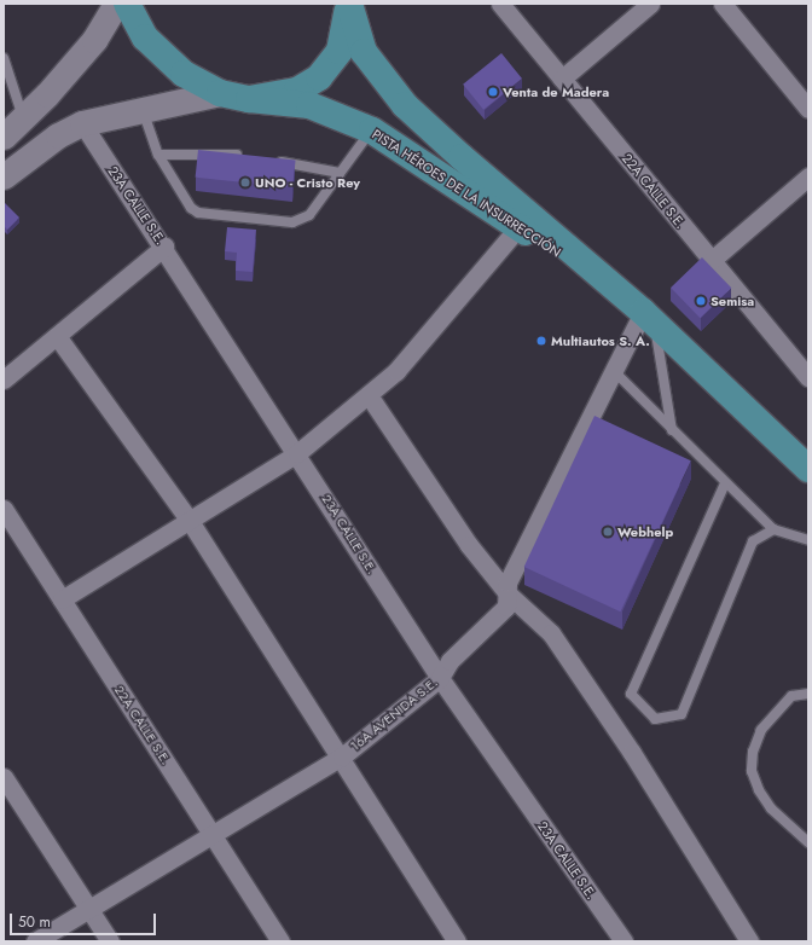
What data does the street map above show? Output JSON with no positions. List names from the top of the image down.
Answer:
{
  "streets": {
    "main road": ["PISTA HÉROES DE LA INSURRECCIÓN"],
    "street": ["22A CALLE S.E.", "23A CALLE S.E.", "16A AVENIDA S.E."]
  },
  "crossings": [
    ["22A CALLE S.E.", "16A AVENIDA S.E."],
    ["PISTA HÉROES DE LA INSURRECCIÓN", "16A AVENIDA S.E."],
    ["23A CALLE S.E.", "16A AVENIDA S.E."]
  ],
  "places": [
    "Venta de Madera",
    "UNO - Cristo Rey",
    "Semisa",
    "Multiautos S. A.",
    "Webhelp"
  ],
  "scale_bar": "50 m"
}
